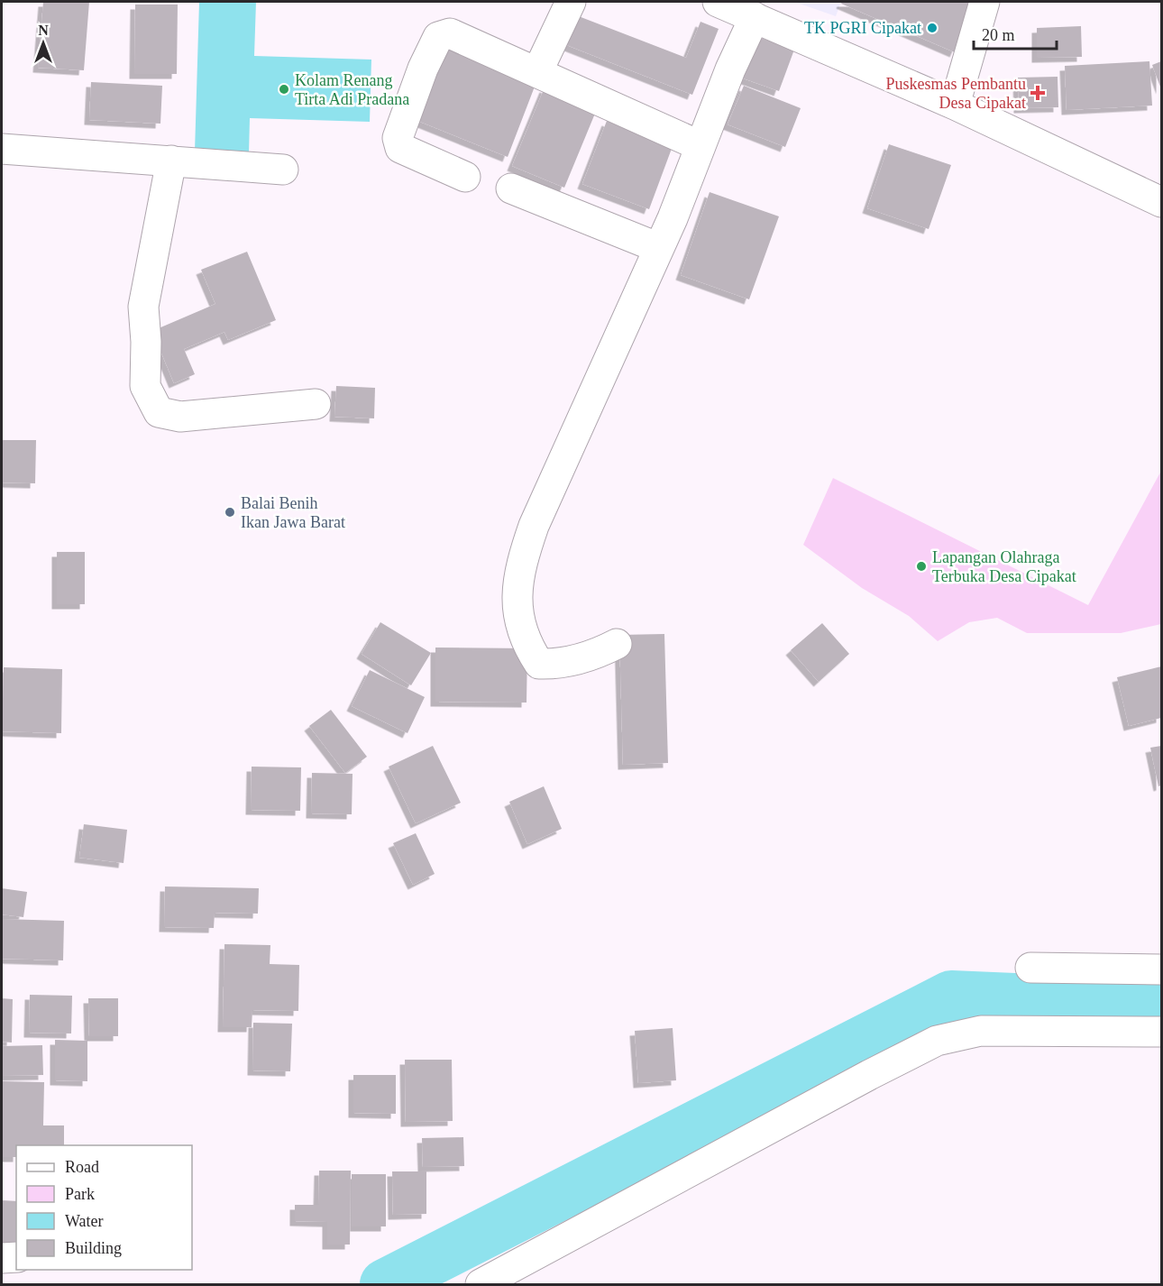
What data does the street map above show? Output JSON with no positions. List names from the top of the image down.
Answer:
{
  "places": {
    "other": [
      "TK PGRI Cipakat",
      "Kolam Renang Tirta Adi Pradana",
      "Balai Benih Ikan Jawa Barat",
      "Lapangan Olahraga Terbuka Desa Cipakat"
    ],
    "health": ["Puskesmas Pembantu Desa Cipakat"]
  },
  "legend": [
    "Road",
    "Park",
    "Water",
    "Building"
  ],
  "scale_bar": "20 m",
  "north": "top"
}
